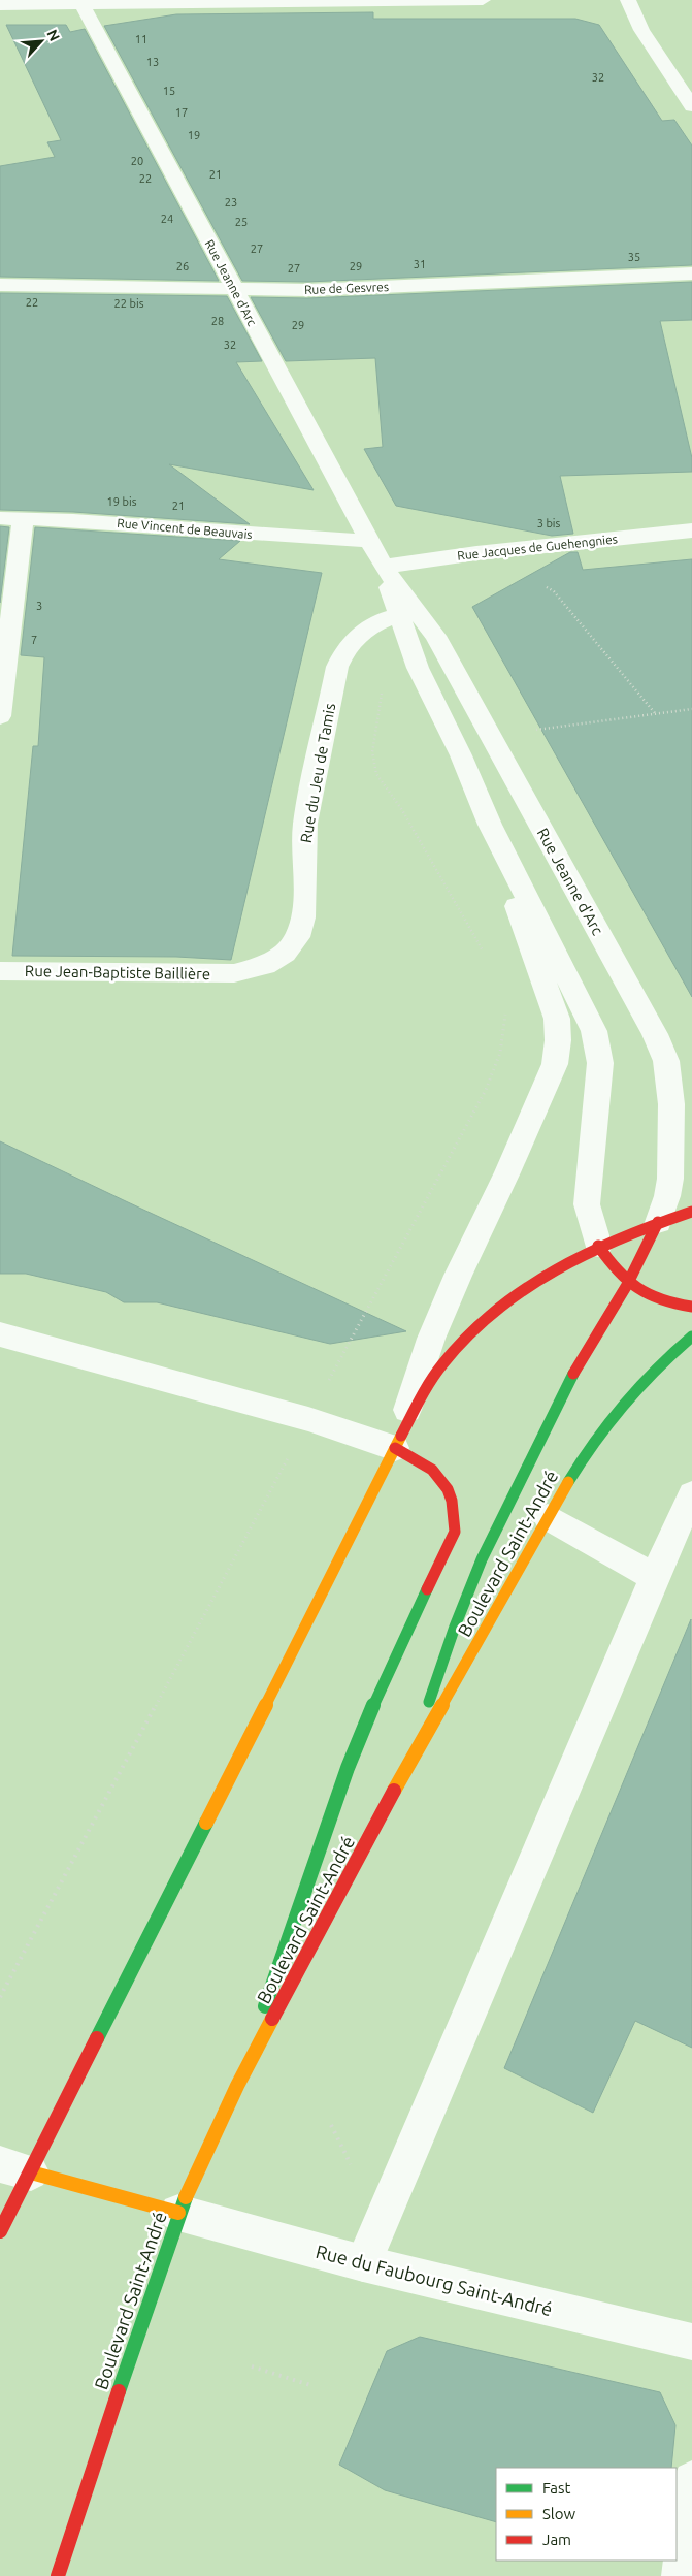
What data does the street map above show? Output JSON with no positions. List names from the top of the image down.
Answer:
{
  "streets": {
    "main road": ["Boulevard Saint-André"],
    "street": [
      "Rue Jeanne d'Arc",
      "Rue de Gesvres",
      "Rue Vincent de Beauvais",
      "Rue Jacques de Guehengnies",
      "Rue du Jeu de Tamis",
      "Rue Jean-Baptiste Baillière",
      "Rue du Faubourg Saint-André"
    ]
  },
  "crossings": [
    ["Rue Jeanne d'Arc", "Rue de Gesvres"],
    ["Rue Jeanne d'Arc", "Rue Vincent de Beauvais"],
    ["Rue Jeanne d'Arc", "Rue Jacques de Guehengnies"],
    ["Rue Jeanne d'Arc", "Rue du Jeu de Tamis"],
    ["Rue du Jeu de Tamis", "Rue Jean-Baptiste Baillière"],
    ["Boulevard Saint-André", "Rue du Faubourg Saint-André"]
  ],
  "house_numbers": [
    "11",
    "13",
    "32",
    "15",
    "17",
    "19",
    "20",
    "21",
    "22",
    "23",
    "24",
    "25",
    "27",
    "35",
    "31",
    "26",
    "29",
    "27",
    "22",
    "22 bis",
    "28",
    "29",
    "32",
    "19 bis",
    "21",
    "3 bis",
    "3",
    "7"
  ],
  "legend": ["Fast", "Slow", "Jam"],
  "north": "top right"
}
